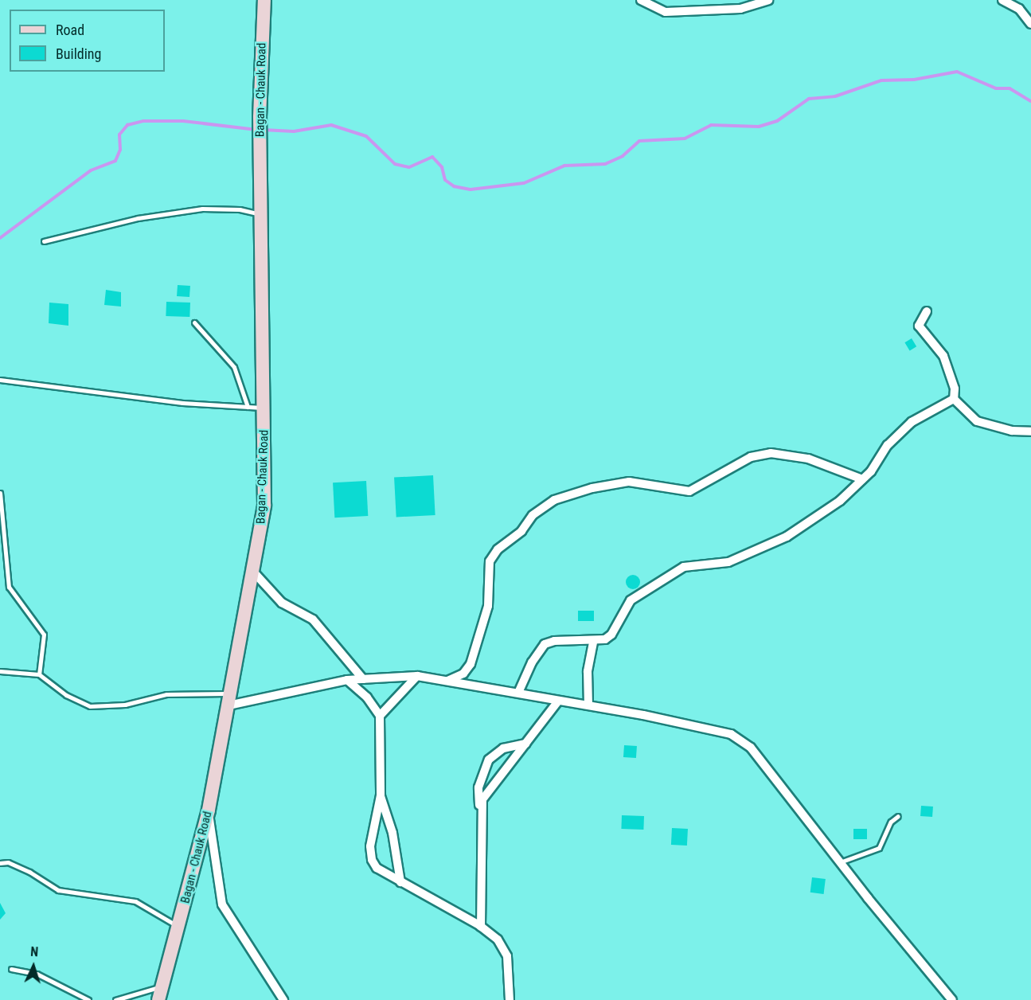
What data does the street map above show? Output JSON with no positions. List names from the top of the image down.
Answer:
{
  "streets": {
    "main road": ["Bagan - Chauk Road"]
  },
  "legend": ["Road", "Building"],
  "north": "top"
}
